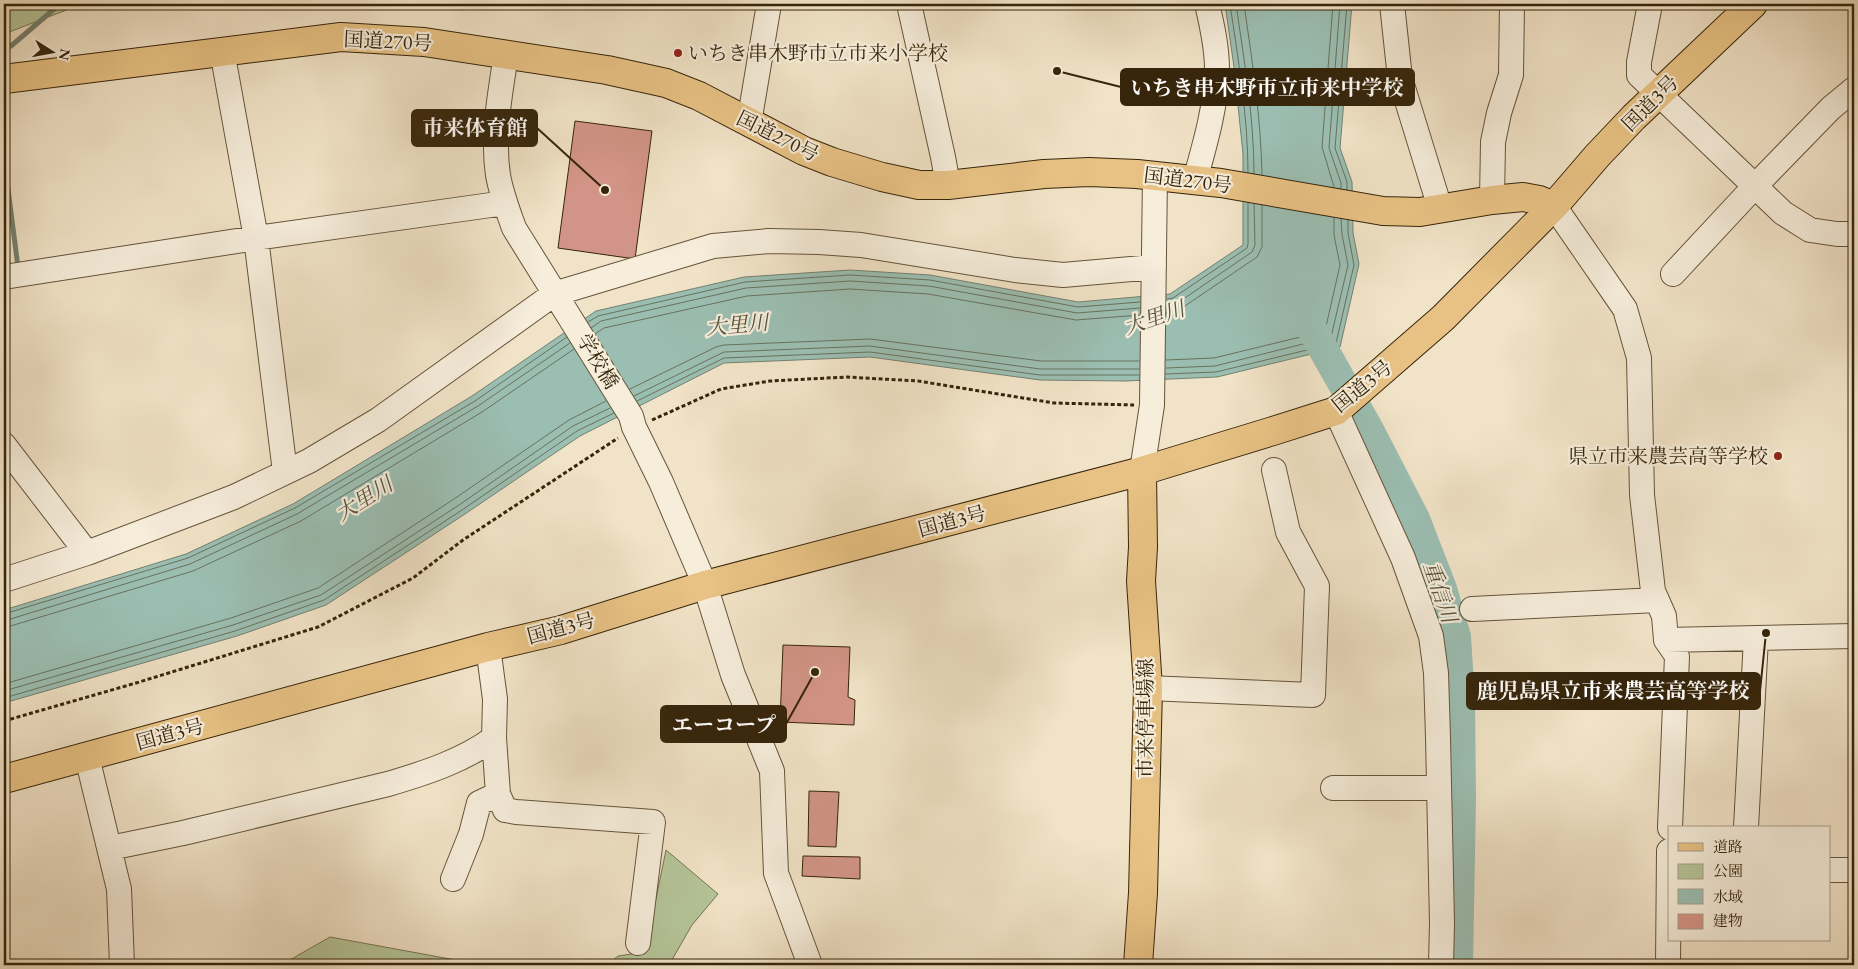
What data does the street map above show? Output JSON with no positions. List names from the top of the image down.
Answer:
{
  "streets": {
    "main road": ["国道270号", "国道3号", "市来停車場線"],
    "street": ["学校橋"]
  },
  "crossings": [
    ["国道270号", "国道3号"],
    ["国道270号", "学校橋"],
    ["国道3号", "学校橋"],
    ["国道3号", "市来停車場線"]
  ],
  "water": ["大里川", "重信川"],
  "places": [
    "いちき串木野市立市来小学校",
    "いちき串木野市立市来中学校",
    "市来体育館",
    "県立市来農芸高等学校",
    "鹿児島県立市来農芸高等学校",
    "エーコープ"
  ],
  "legend": [
    "道路",
    "公園",
    "水域",
    "建物"
  ],
  "north": "right"
}
